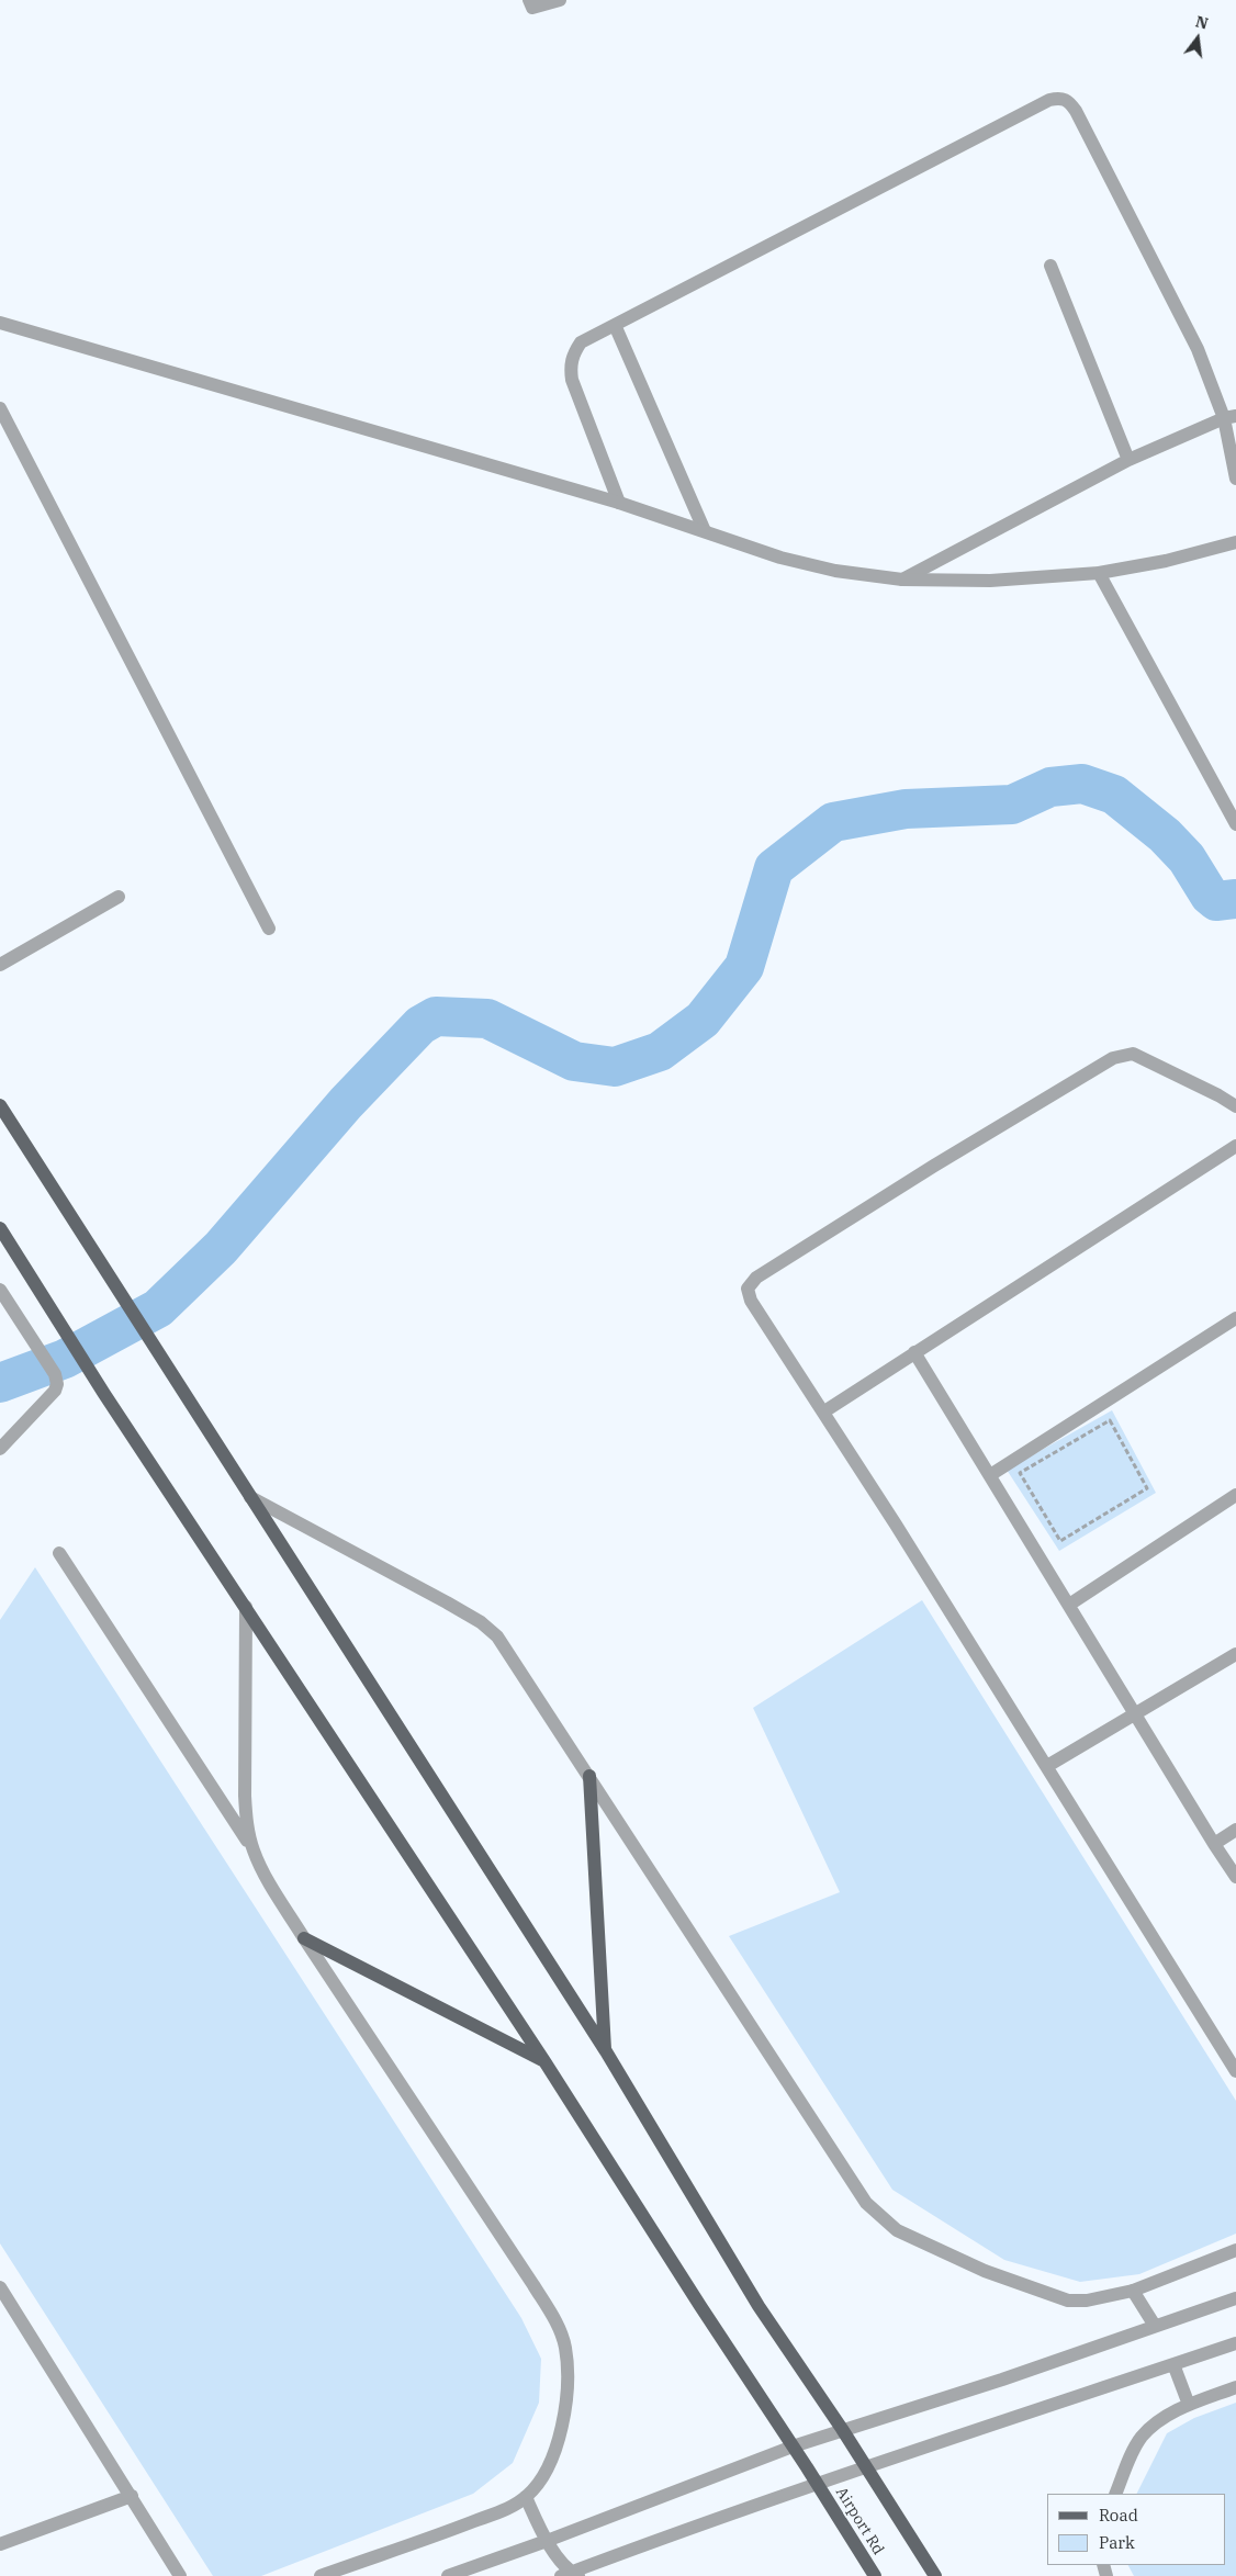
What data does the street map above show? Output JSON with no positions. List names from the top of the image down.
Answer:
{
  "streets": {
    "main road": ["Airport Rd"]
  },
  "legend": ["Road", "Park"],
  "north": "top"
}
